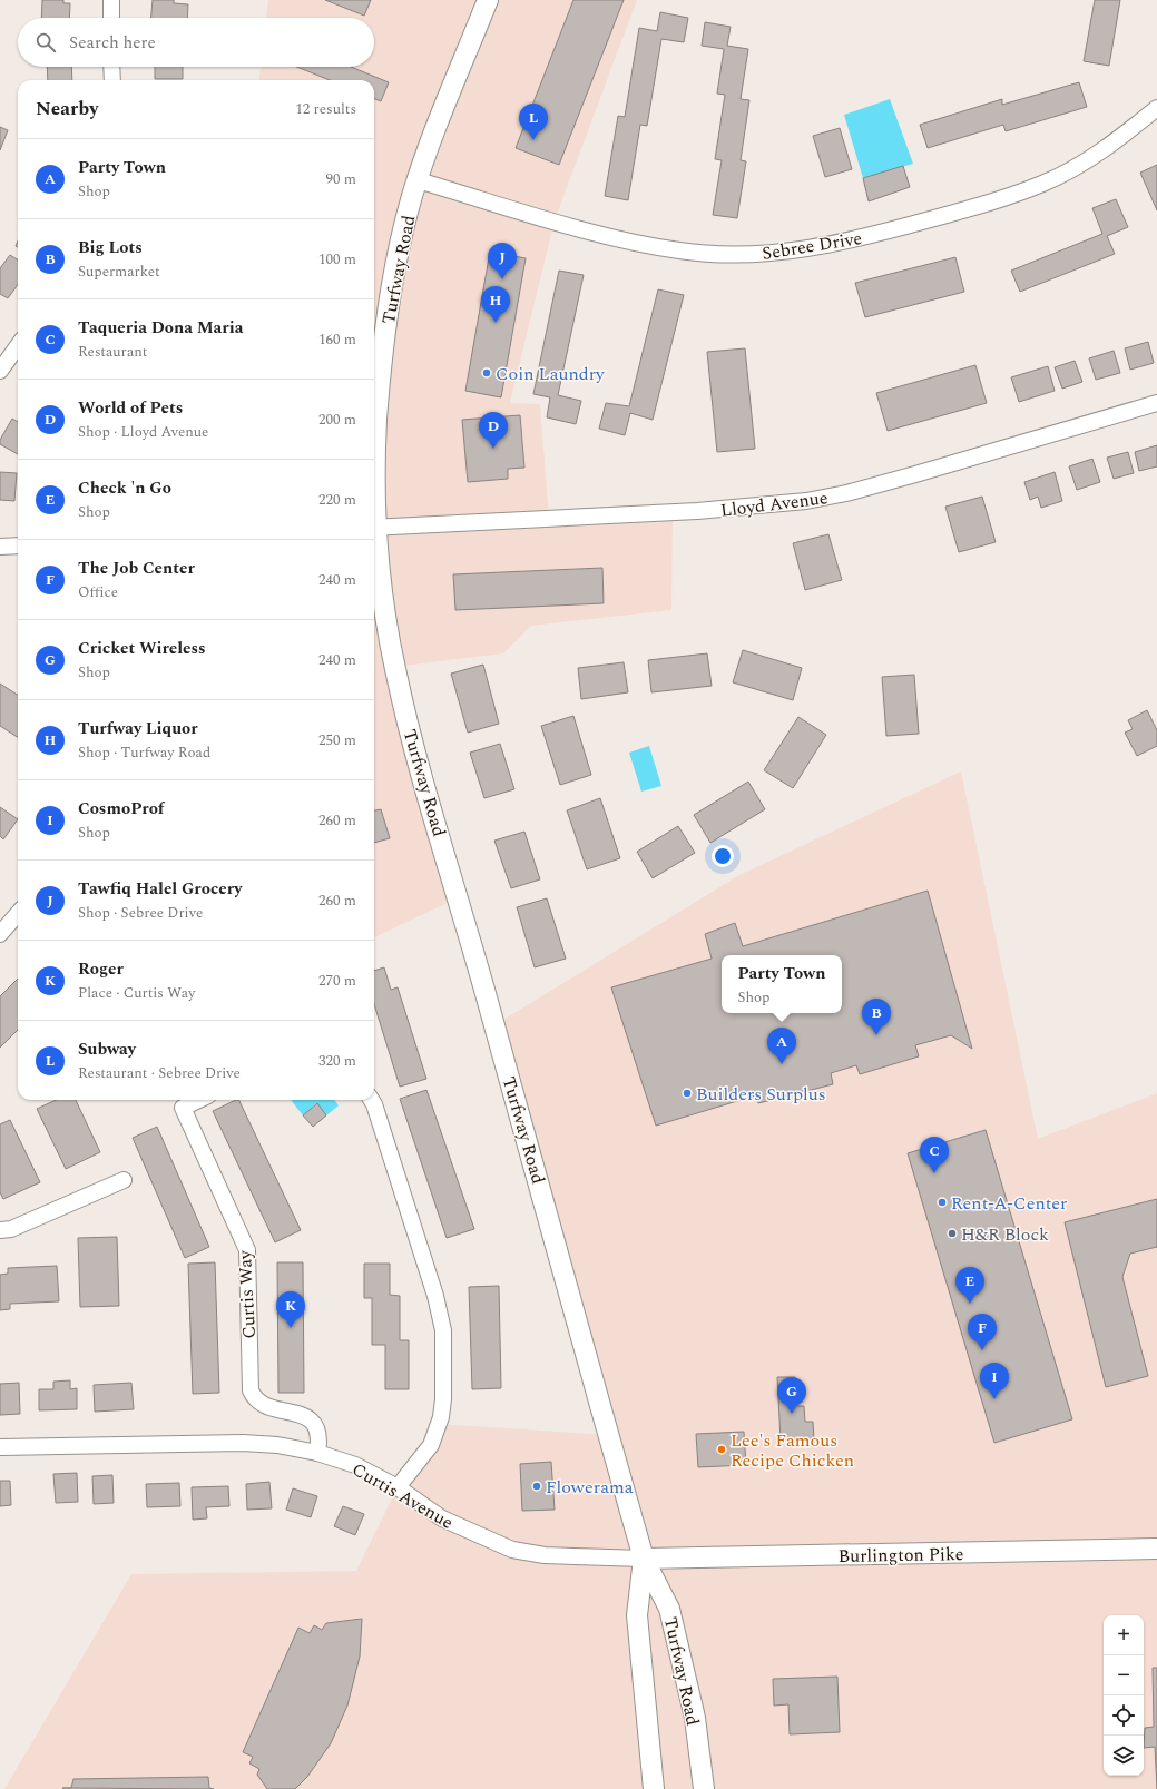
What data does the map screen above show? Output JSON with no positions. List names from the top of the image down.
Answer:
{
  "streets": {
    "main road": ["Turfway Road", "Burlington Pike"],
    "street": [
      "Sebree Drive",
      "Lloyd Avenue",
      "Curtis Way",
      "Curtis Avenue"
    ]
  },
  "crossings": [
    ["Sebree Drive", "Turfway Road"],
    ["Turfway Road", "Curtis Avenue"],
    ["Turfway Road", "Burlington Pike"],
    ["Curtis Way", "Curtis Avenue"],
    ["Curtis Avenue", "Burlington Pike"]
  ],
  "places": [
    "Coin Laundry",
    "Builders Surplus",
    "Rent-A-Center",
    "H&R Block",
    "Lee's Famous Recipe Chicken",
    "Flowerama"
  ],
  "page": {
    "search": "Search here",
    "heading": ["Nearby", "12 results"],
    "pins": [
      "L",
      "J",
      "H",
      "D",
      "B",
      "A",
      "C",
      "E",
      "K",
      "F",
      "I",
      "G"
    ],
    "list": [
      {
        "mark": "A",
        "name": "Party Town",
        "note": "Shop",
        "value": "90 m"
      },
      {
        "mark": "B",
        "name": "Big Lots",
        "note": "Supermarket",
        "value": "100 m"
      },
      {
        "mark": "C",
        "name": "Taqueria Dona Maria",
        "note": "Restaurant",
        "value": "160 m"
      },
      {
        "mark": "D",
        "name": "World of Pets",
        "note": "Shop · Lloyd Avenue",
        "value": "200 m"
      },
      {
        "mark": "E",
        "name": "Check 'n Go",
        "note": "Shop",
        "value": "220 m"
      },
      {
        "mark": "F",
        "name": "The Job Center",
        "note": "Office",
        "value": "240 m"
      },
      {
        "mark": "G",
        "name": "Cricket Wireless",
        "note": "Shop",
        "value": "240 m"
      },
      {
        "mark": "H",
        "name": "Turfway Liquor",
        "note": "Shop · Turfway Road",
        "value": "250 m"
      },
      {
        "mark": "I",
        "name": "CosmoProf",
        "note": "Shop",
        "value": "260 m"
      },
      {
        "mark": "J",
        "name": "Tawfiq Halel Grocery",
        "note": "Shop · Sebree Drive",
        "value": "260 m"
      },
      {
        "mark": "K",
        "name": "Roger",
        "note": "Place · Curtis Way",
        "value": "270 m"
      },
      {
        "mark": "L",
        "name": "Subway",
        "note": "Restaurant · Sebree Drive",
        "value": "320 m"
      }
    ],
    "popup": ["Party Town", "Shop"],
    "map_buttons": ["+", "−"]
  }
}
